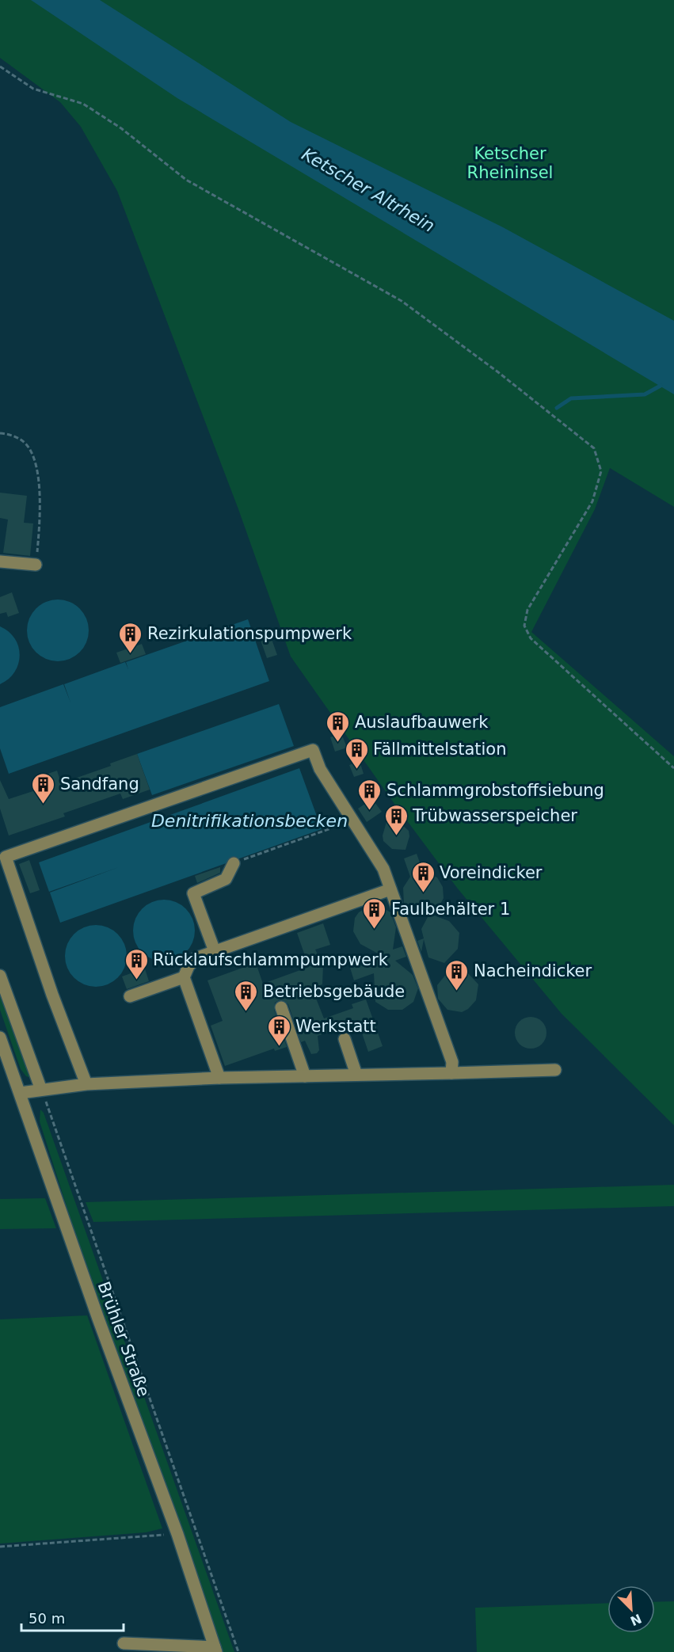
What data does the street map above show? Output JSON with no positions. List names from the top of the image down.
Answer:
{
  "streets": {
    "street": ["Brühler Straße"]
  },
  "water": ["Ketscher Altrhein", "Denitrifikationsbecken"],
  "parks": ["Ketscher Rheininsel"],
  "places": {
    "building": [
      "Rezirkulationspumpwerk",
      "Auslaufbauwerk",
      "Fällmittelstation",
      "Sandfang",
      "Schlammgrobstoffsiebung",
      "Trübwasserspeicher",
      "Voreindicker",
      "Faulbehälter 1",
      "Rücklaufschlammpumpwerk",
      "Nacheindicker",
      "Betriebsgebäude",
      "Werkstatt"
    ]
  },
  "scale_bar": "50 m",
  "north": "bottom right"
}
